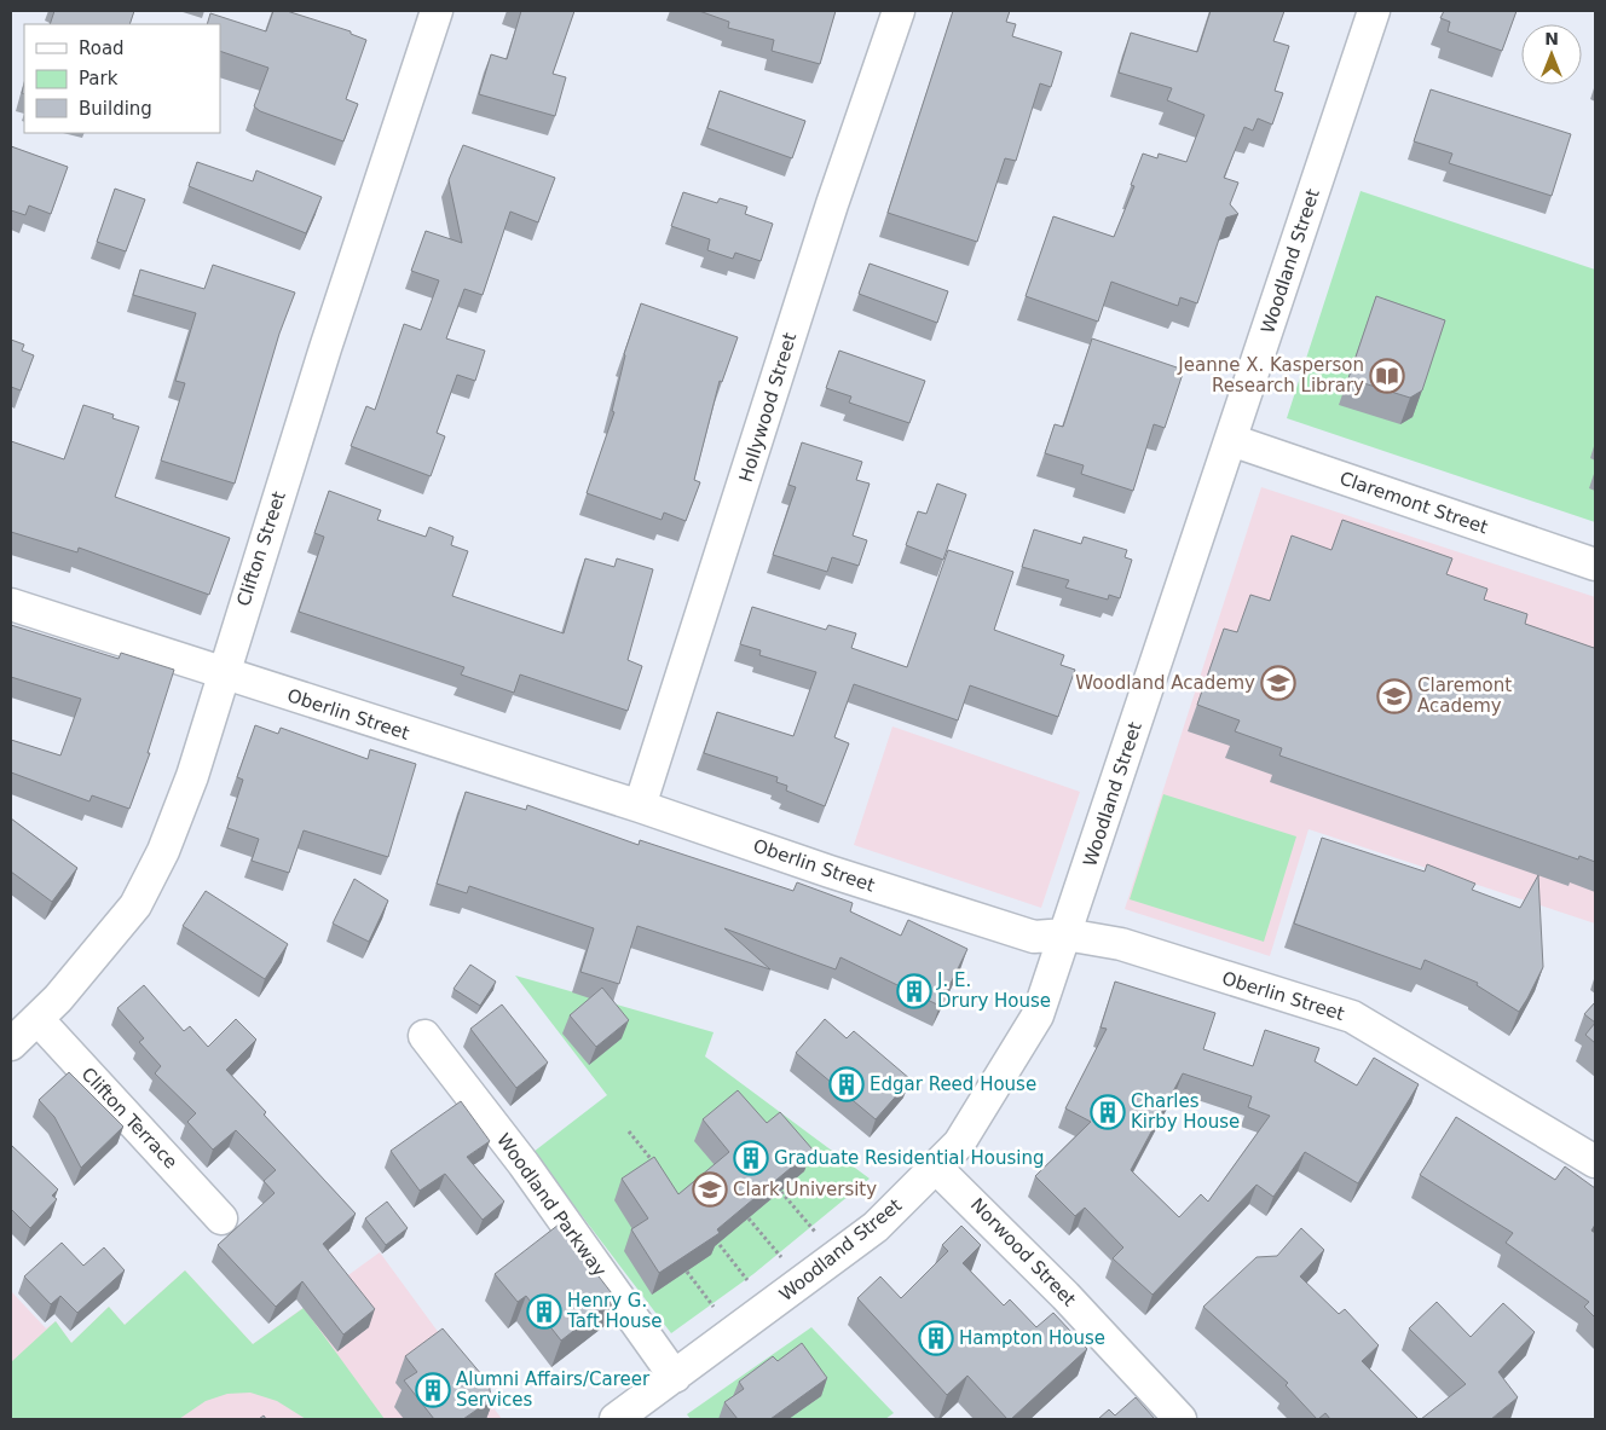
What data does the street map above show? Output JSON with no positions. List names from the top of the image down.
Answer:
{
  "streets": {
    "street": [
      "Woodland Street",
      "Hollywood Street",
      "Claremont Street",
      "Clifton Street",
      "Oberlin Street",
      "Clifton Terrace",
      "Woodland Parkway",
      "Norwood Street"
    ]
  },
  "crossings": [
    ["Woodland Street", "Claremont Street"],
    ["Woodland Street", "Oberlin Street"],
    ["Woodland Street", "Woodland Parkway"],
    ["Woodland Street", "Norwood Street"],
    ["Hollywood Street", "Oberlin Street"],
    ["Clifton Street", "Oberlin Street"],
    ["Clifton Street", "Clifton Terrace"]
  ],
  "places": {
    "library": ["Jeanne X. Kasperson Research Library"],
    "school or university": ["Woodland Academy", "Claremont Academy", "Clark University"],
    "building": [
      "J. E. Drury House",
      "Edgar Reed House",
      "Charles Kirby House",
      "Graduate Residential Housing",
      "Henry G. Taft House",
      "Hampton House",
      "Alumni Affairs/Career Services"
    ]
  },
  "legend": ["Road", "Park", "Building"],
  "north": "top"
}
